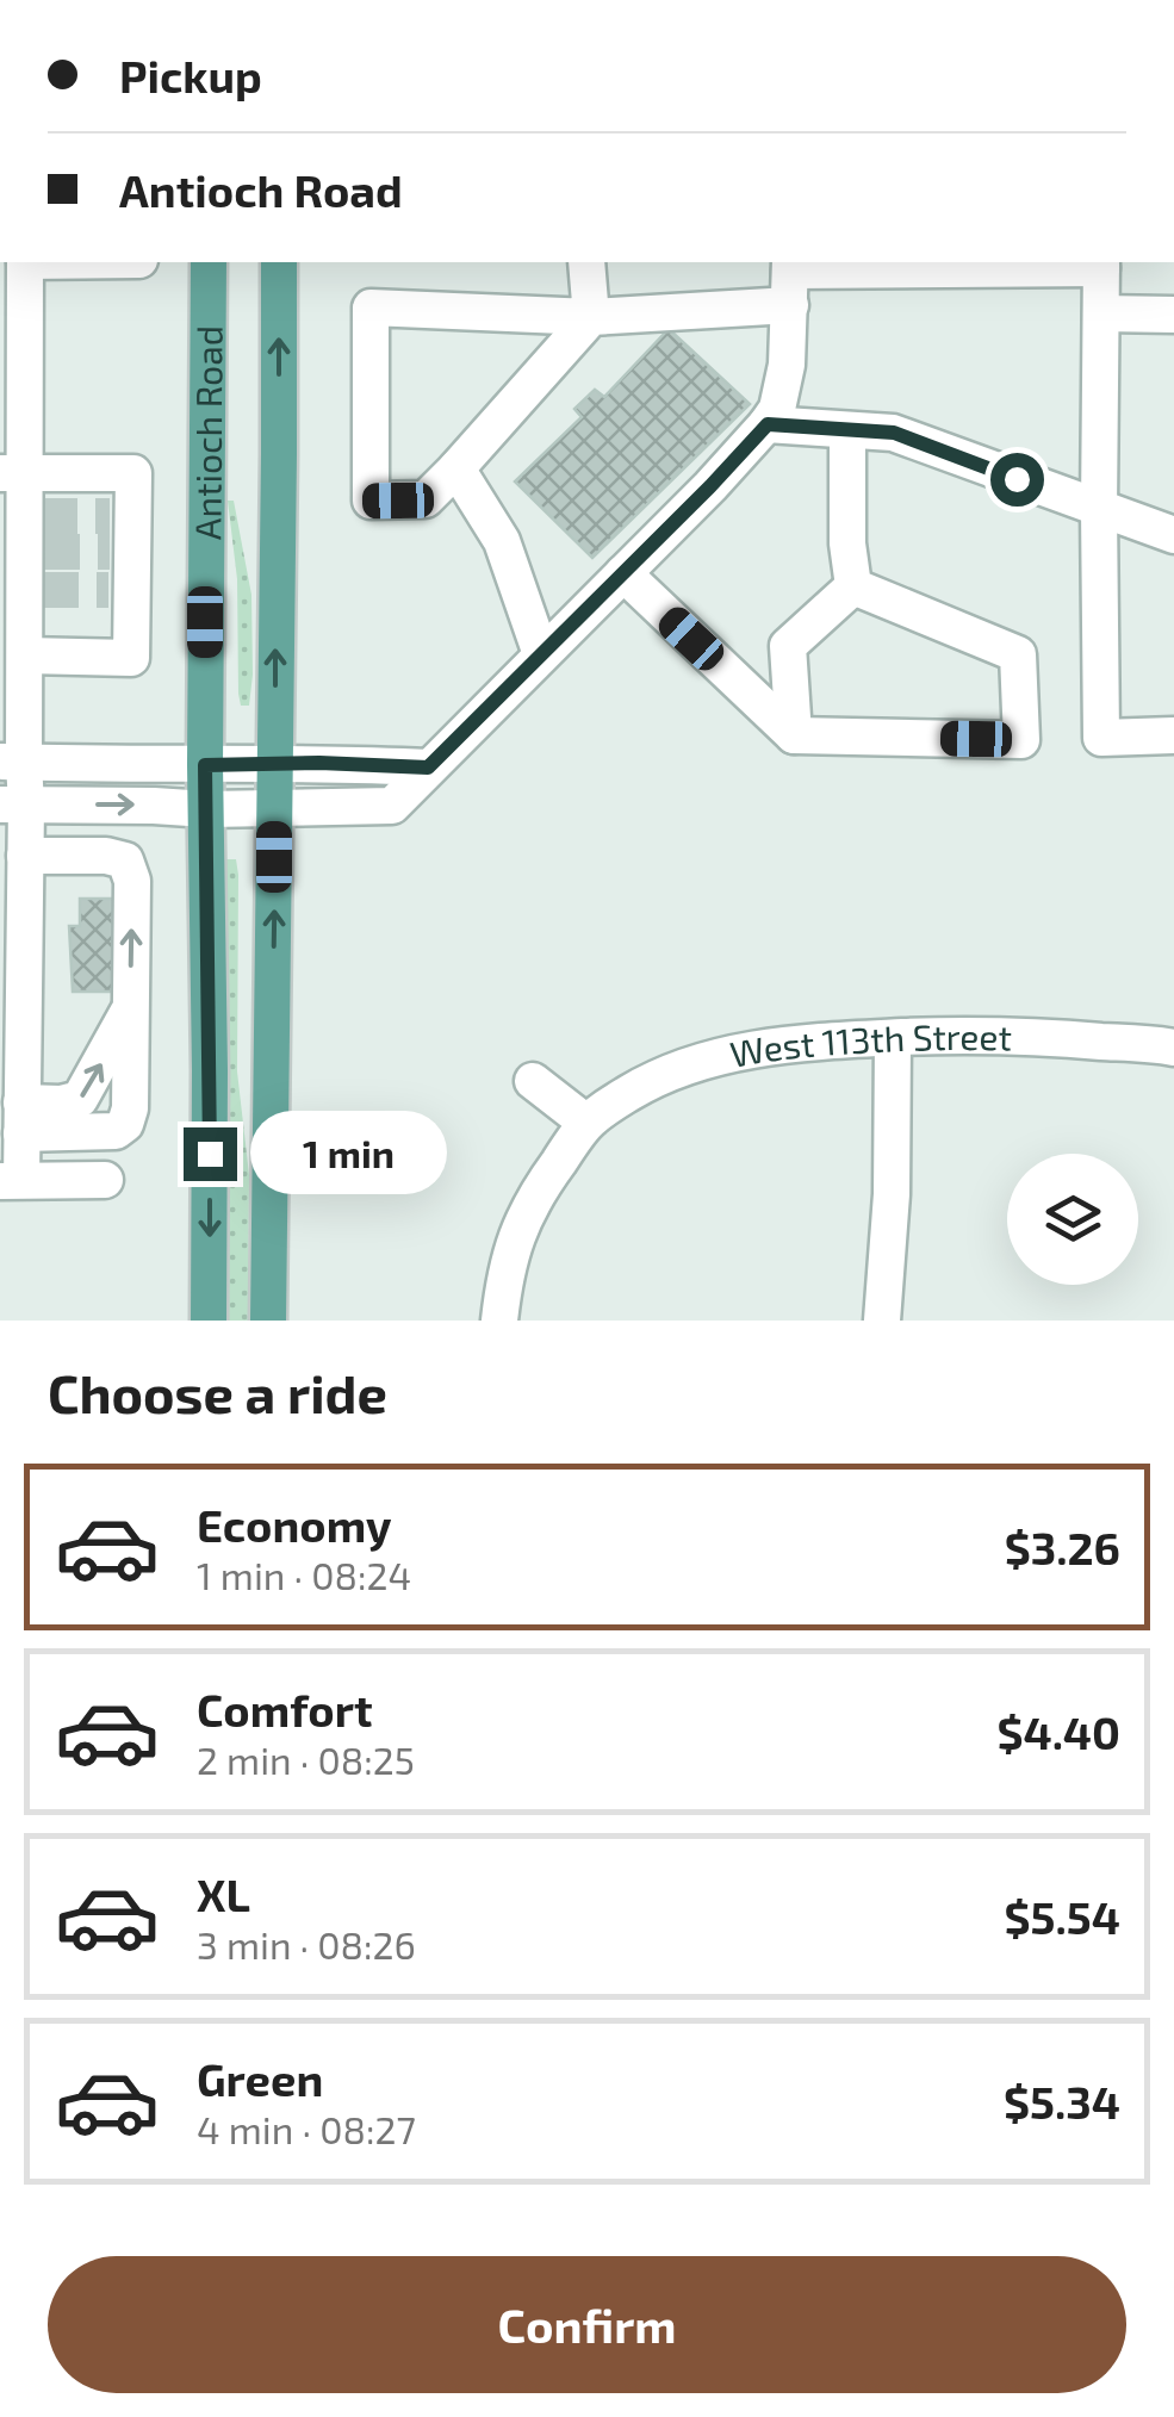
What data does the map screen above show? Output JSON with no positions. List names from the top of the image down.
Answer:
{
  "streets": {
    "main road": ["Antioch Road"],
    "street": ["West 113th Street"]
  },
  "page": {
    "banner": ["Pickup", "Antioch Road"],
    "bubble": "1 min",
    "heading": "Choose a ride",
    "list": [
      {
        "name": "Economy",
        "note": "1 min · 08:24",
        "value": "$3.26"
      },
      {
        "name": "Comfort",
        "note": "2 min · 08:25",
        "value": "$4.40"
      },
      {
        "name": "XL",
        "note": "3 min · 08:26",
        "value": "$5.54"
      },
      {
        "name": "Green",
        "note": "4 min · 08:27",
        "value": "$5.34"
      }
    ],
    "buttons": "Confirm"
  }
}
